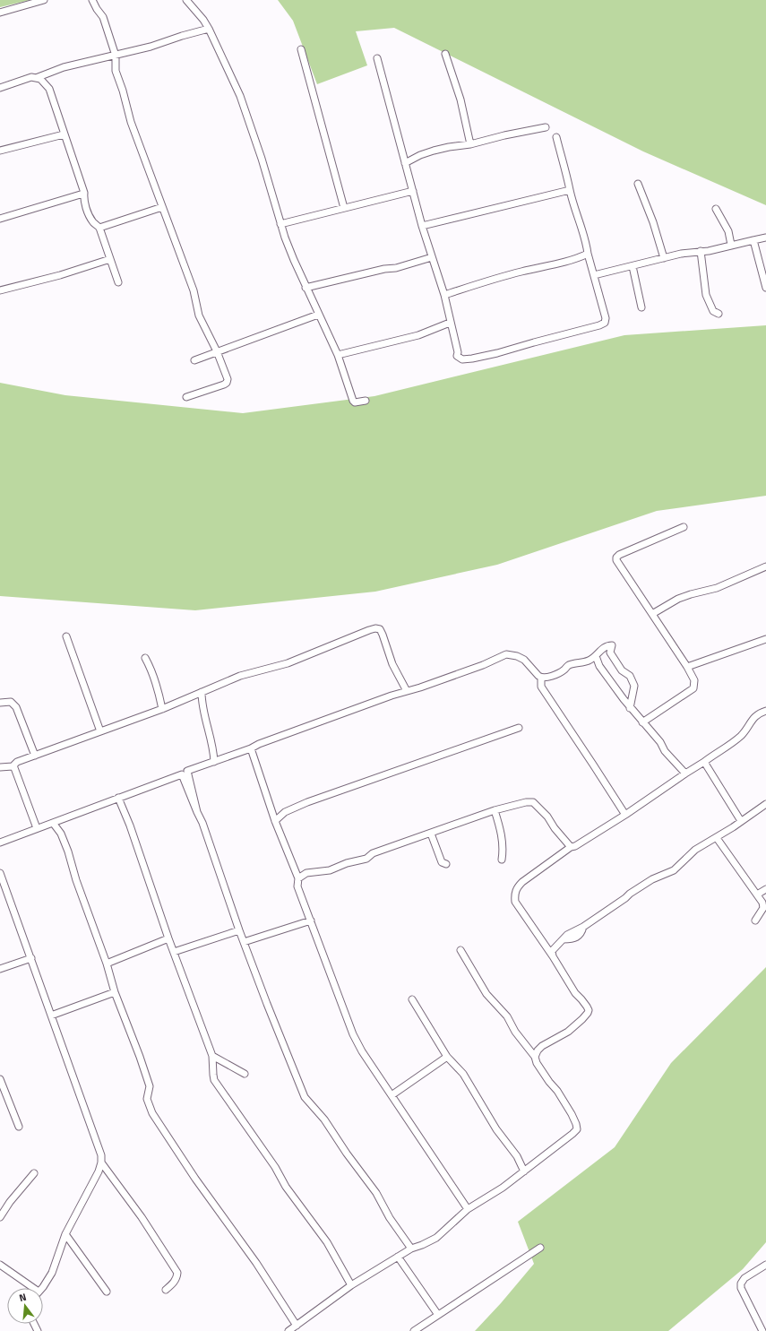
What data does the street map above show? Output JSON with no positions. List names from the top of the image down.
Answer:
{
  "north": "top"
}
